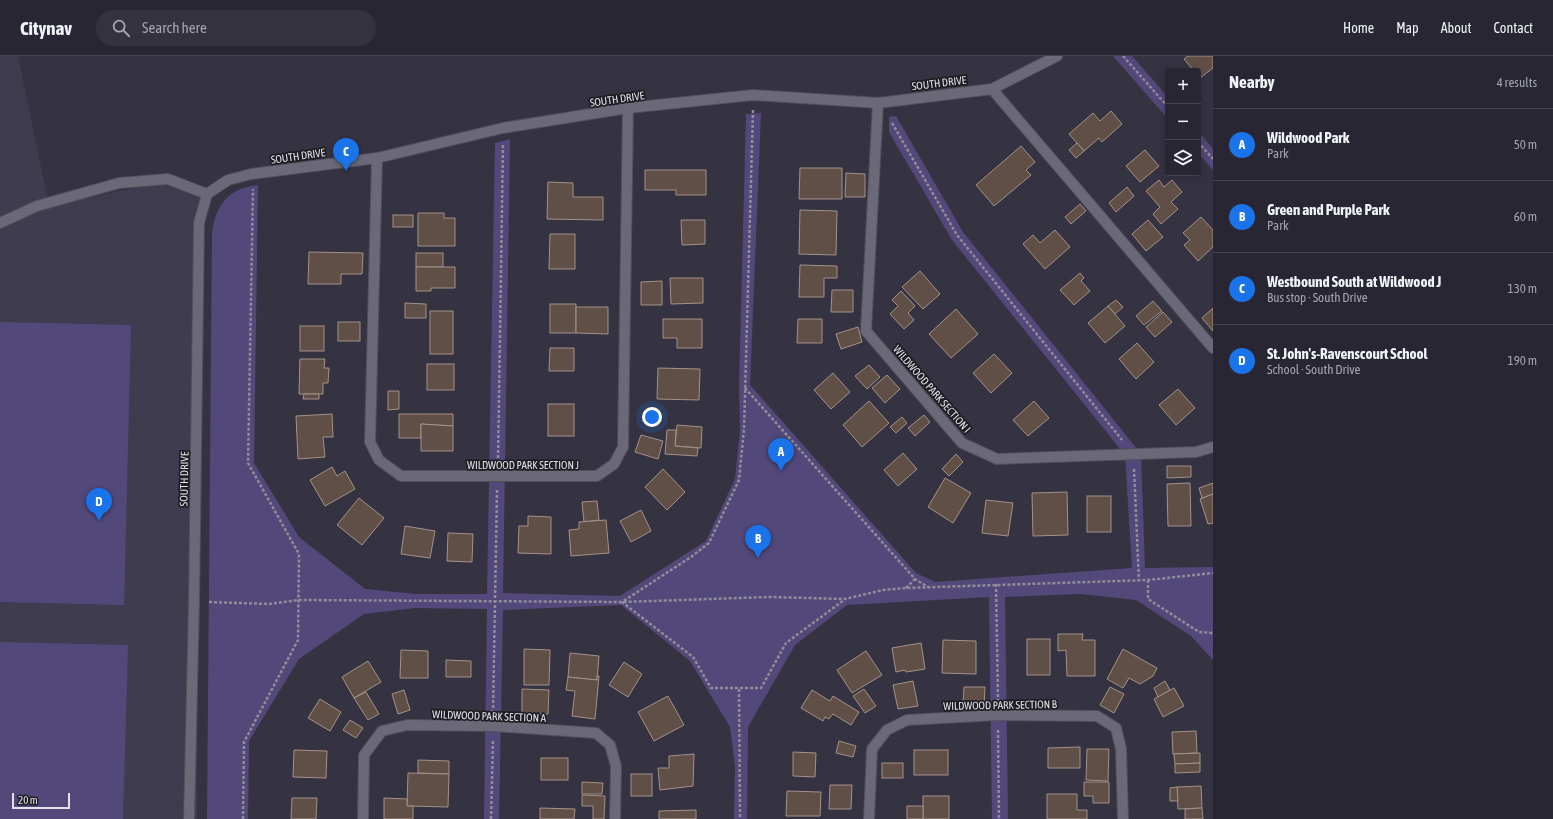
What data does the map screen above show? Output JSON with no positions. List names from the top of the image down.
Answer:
{
  "streets": {
    "street": [
      "SOUTH DRIVE",
      "WILDWOOD PARK SECTION I",
      "WILDWOOD PARK SECTION J",
      "WILDWOOD PARK SECTION B",
      "WILDWOOD PARK SECTION A"
    ]
  },
  "crossings": [
    ["SOUTH DRIVE", "WILDWOOD PARK SECTION I"],
    ["SOUTH DRIVE", "WILDWOOD PARK SECTION J"]
  ],
  "scale_bar": "20 m",
  "page": {
    "header": "Citynav",
    "search": "Search here",
    "nav": [
      "Home",
      "Map",
      "About",
      "Contact"
    ],
    "heading": ["Nearby", "4 results"],
    "map_buttons": ["+", "−"],
    "list": [
      {
        "mark": "A",
        "name": "Wildwood Park",
        "note": "Park",
        "value": "50 m"
      },
      {
        "mark": "B",
        "name": "Green and Purple Park",
        "note": "Park",
        "value": "60 m"
      },
      {
        "mark": "C",
        "name": "Westbound South at Wildwood J",
        "note": "Bus stop · South Drive",
        "value": "130 m"
      },
      {
        "mark": "D",
        "name": "St. John's-Ravenscourt School",
        "note": "School · South Drive",
        "value": "190 m"
      }
    ],
    "pins": [
      "C",
      "A",
      "D",
      "B"
    ],
    "scale": "20 m"
  }
}
